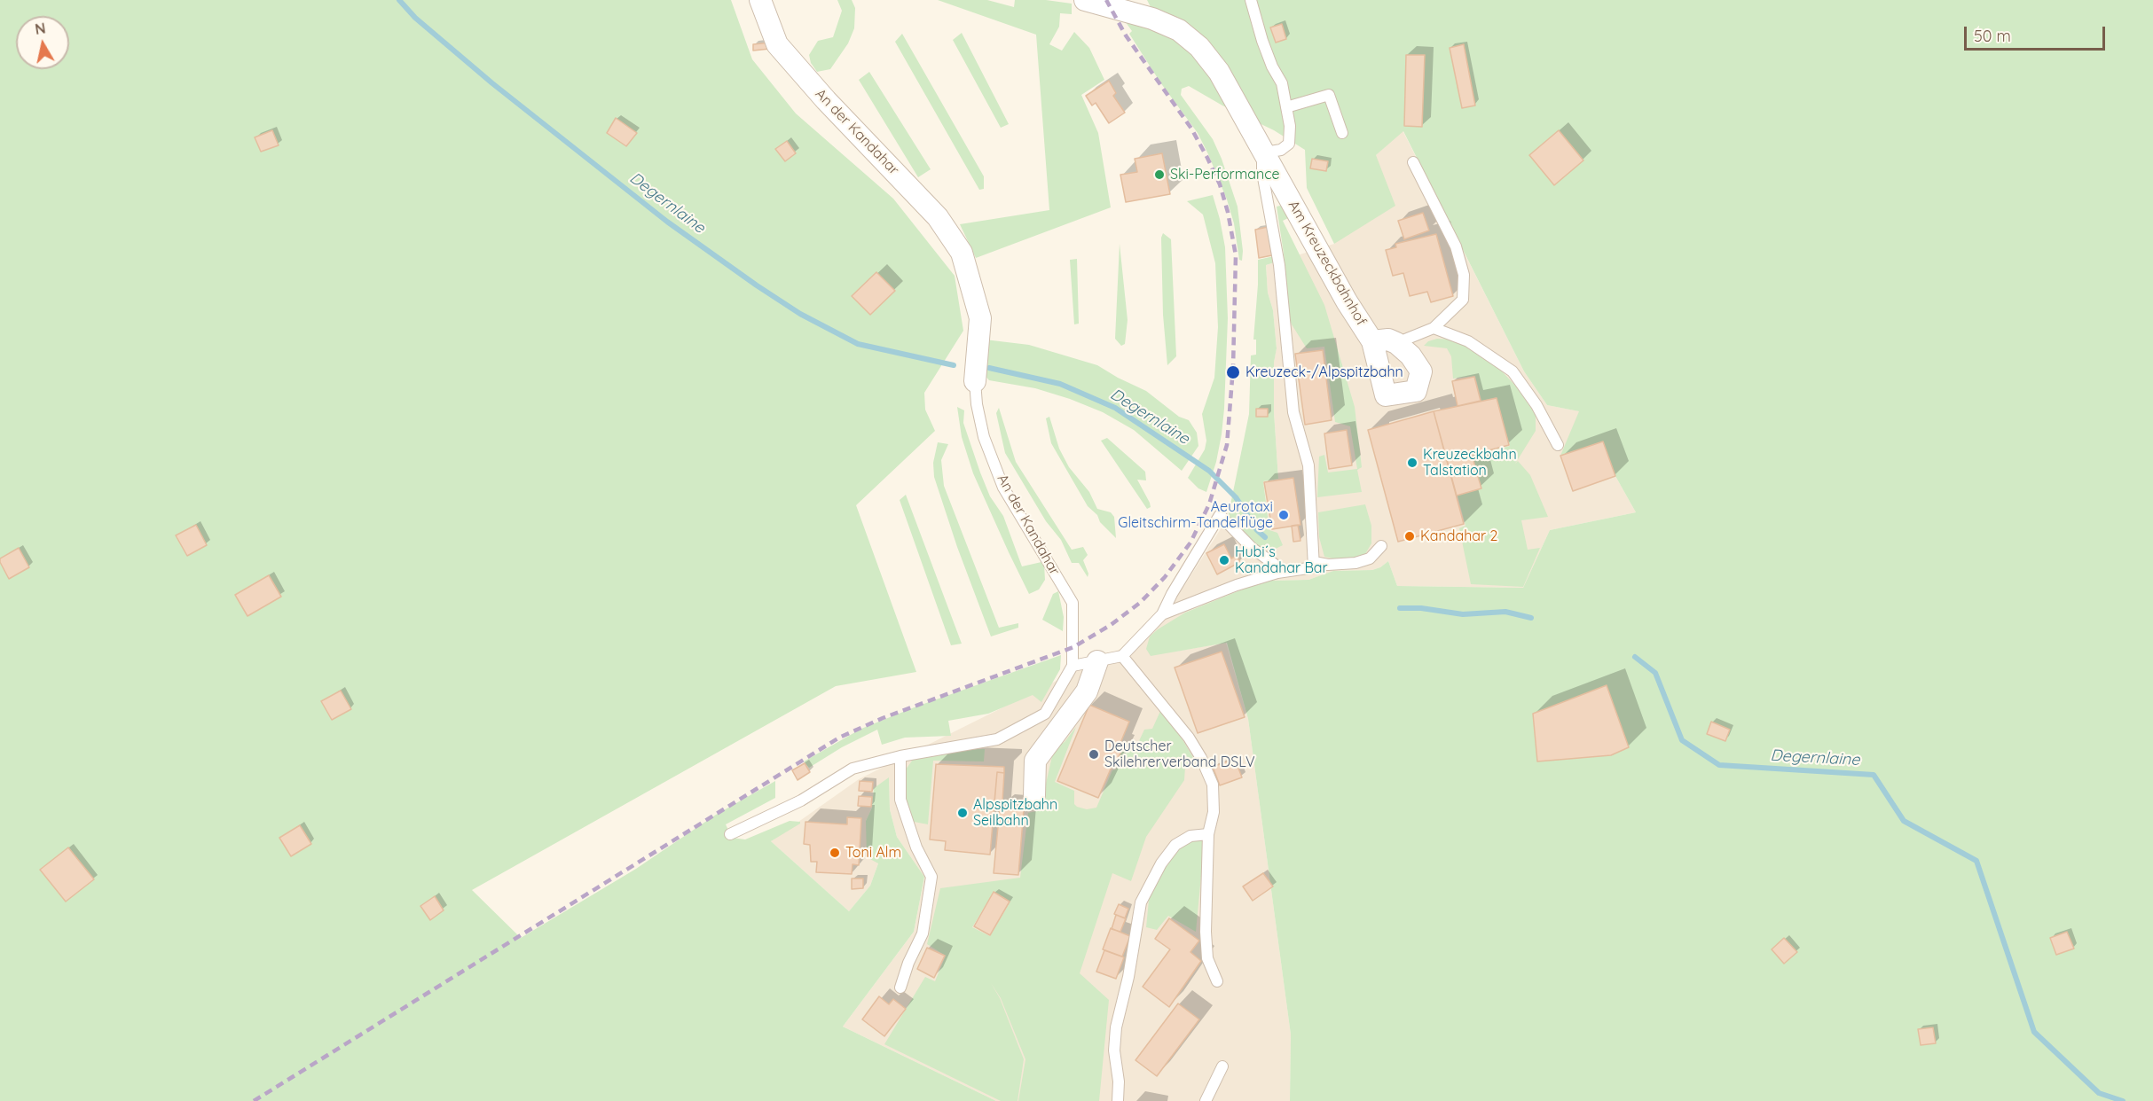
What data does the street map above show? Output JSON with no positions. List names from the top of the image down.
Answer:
{
  "streets": {
    "street": ["An der Kandahar", "Am Kreuzeckbahnhof"]
  },
  "water": ["Degernlaine"],
  "places": [
    "Ski-Performance",
    "Kreuzeck-/Alpspitzbahn",
    "Kreuzeckbahn Talstation",
    "Aeurotaxi Gleitschirm-Tandelflüge",
    "Kandahar 2",
    "Hubi´s Kandahar Bar",
    "Deutscher Skilehrerverband DSLV",
    "Alpspitzbahn Seilbahn",
    "Toni Alm"
  ],
  "scale_bar": "50 m",
  "north": "top"
}
